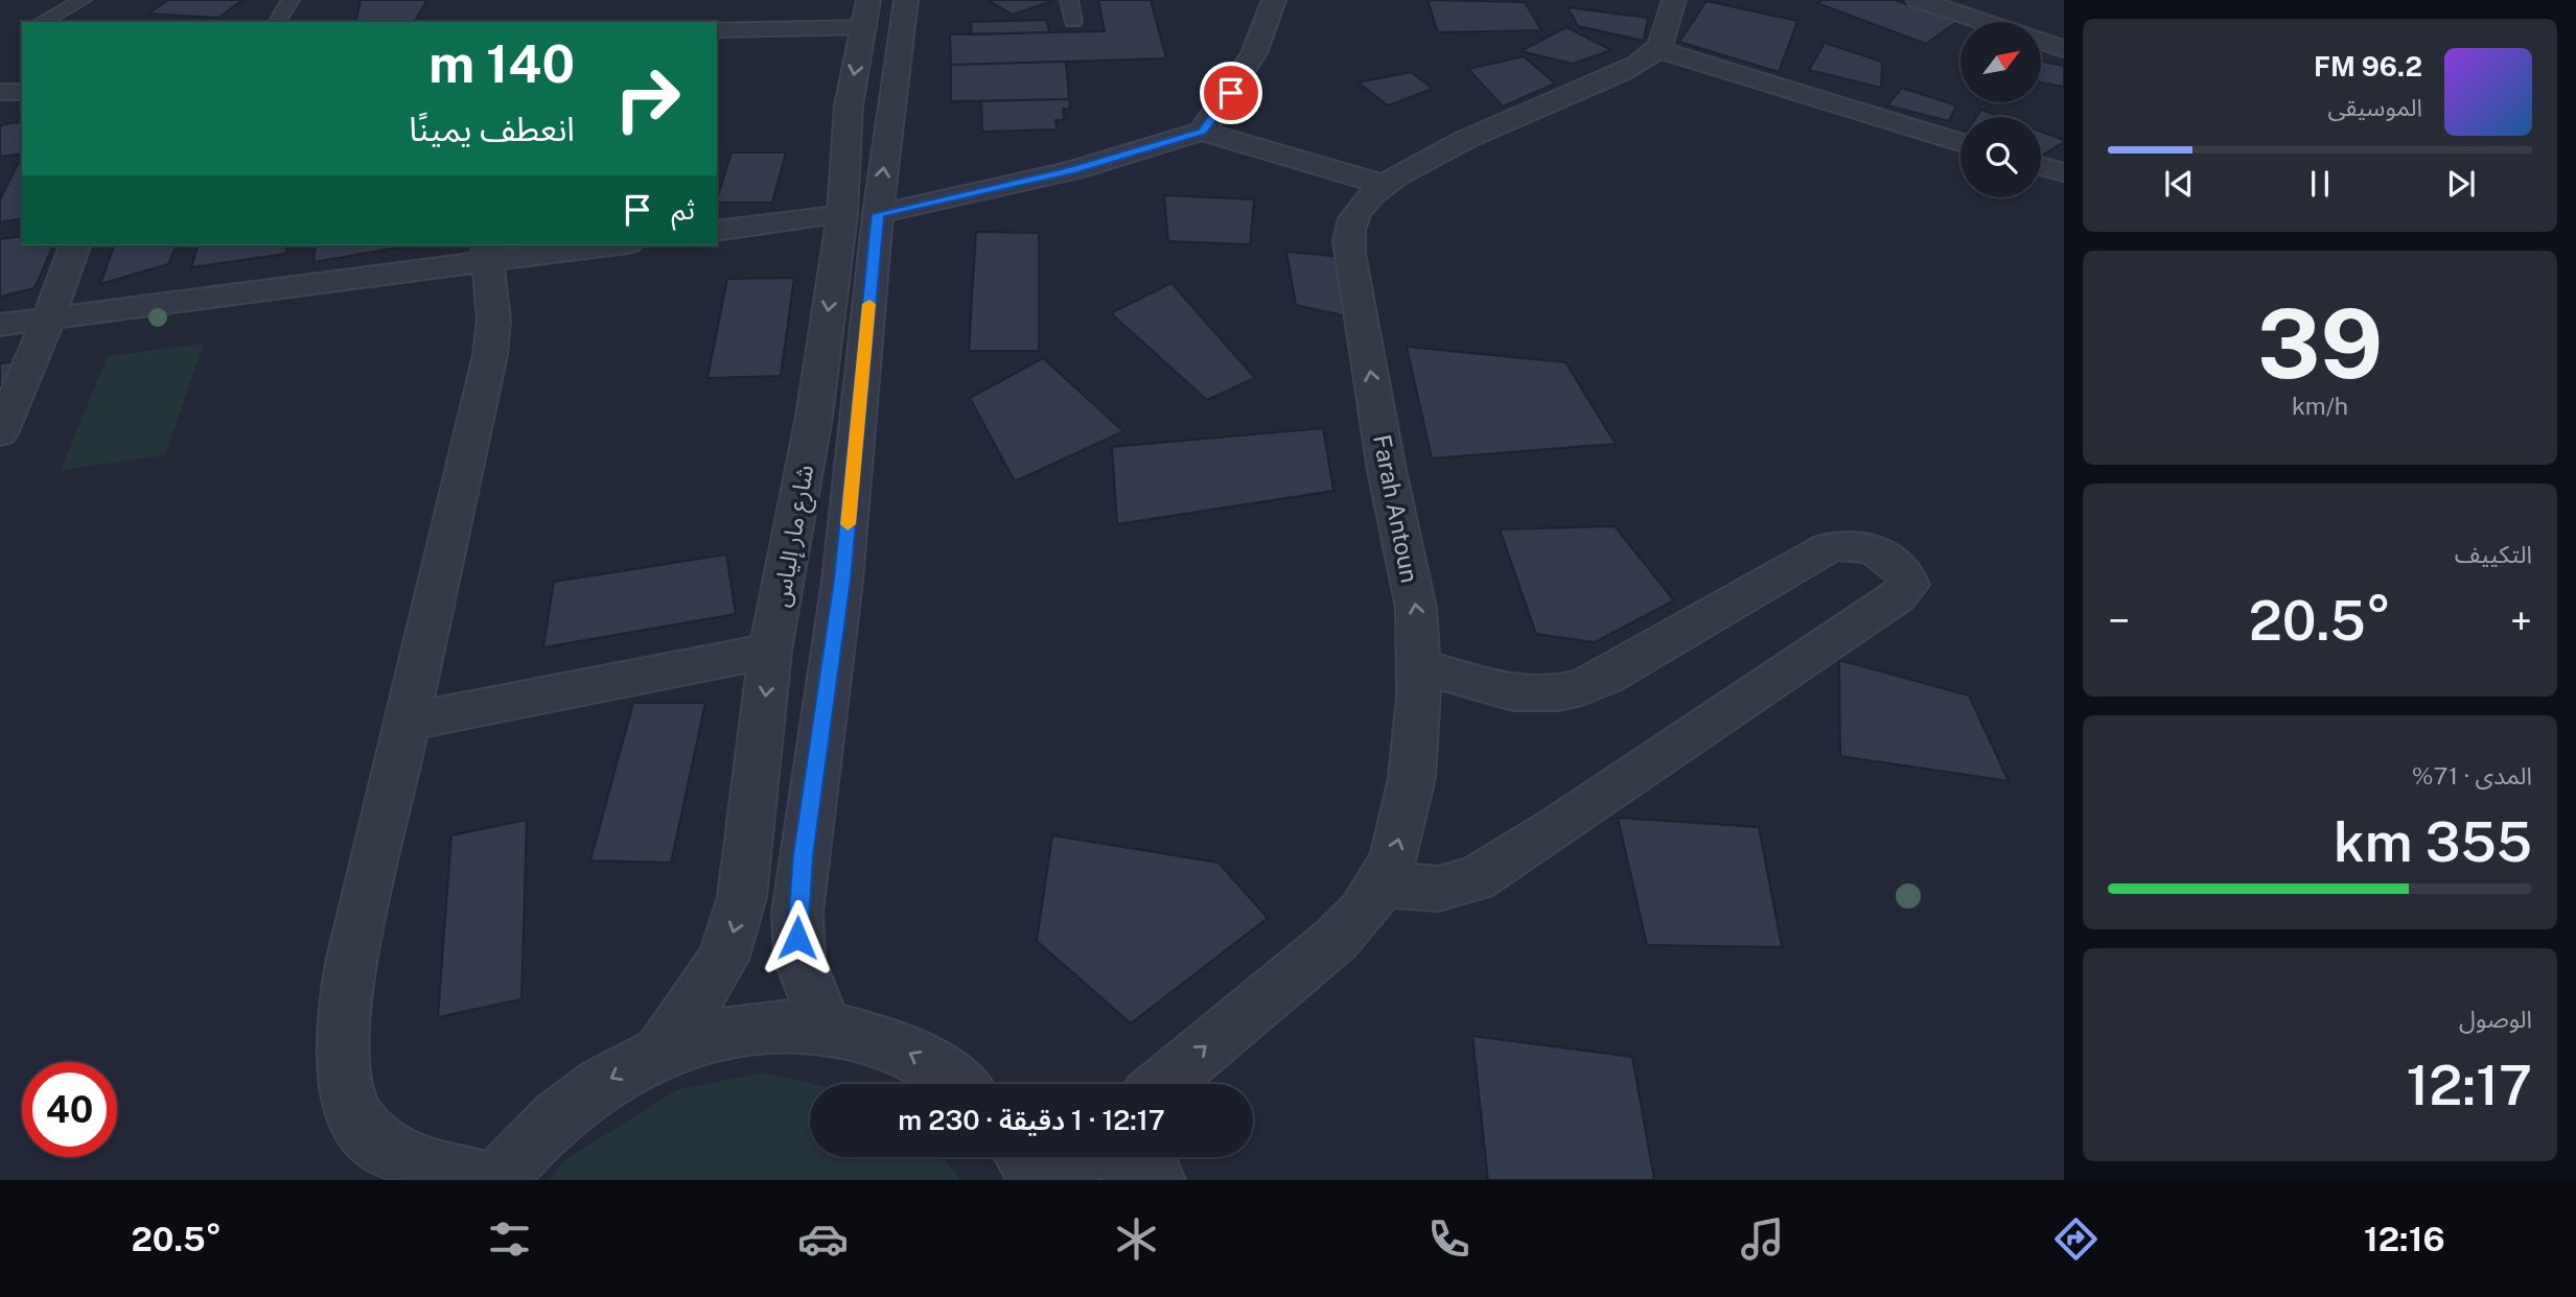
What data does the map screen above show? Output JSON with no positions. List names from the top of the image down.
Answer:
{
  "streets": {
    "street": ["Farah Antoun", "شارع مار إلياس"]
  },
  "one_way": ["Farah Antoun"],
  "north": "top right",
  "page": {
    "turn": ["140 m", "انعطف يمينًا"],
    "song": ["96.2 FM", "الموسيقى"],
    "then": "ثم",
    "tile": [
      ["39", "km/h"],
      "التكييف",
      ["المدى · 71%", "355 km"],
      ["الوصول", "12:17"]
    ],
    "heat": ["−", "20.5°", "+"],
    "limit": "40",
    "trip": "12:17 · 1 دقيقة · 230 m",
    "tabs": ["12:16", "20.5°"]
  }
}
